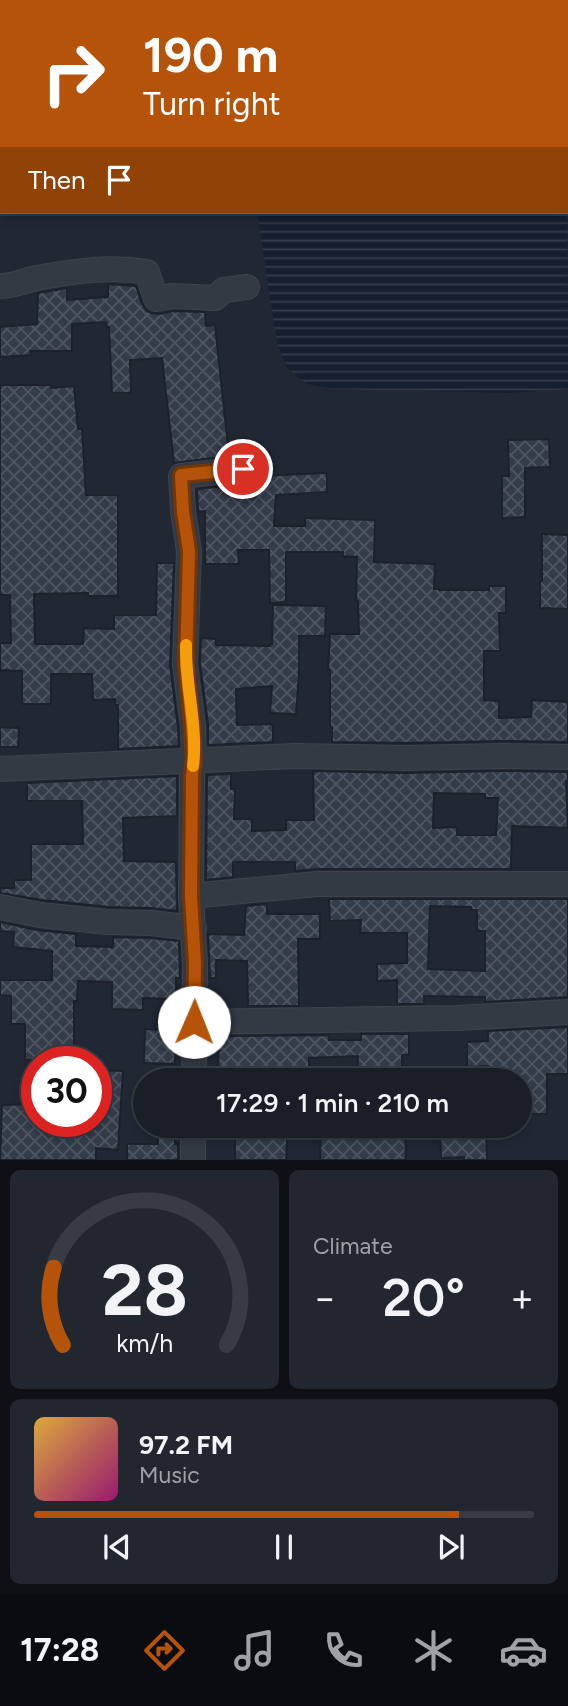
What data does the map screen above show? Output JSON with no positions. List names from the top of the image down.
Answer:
{
  "page": {
    "turn": ["190 m", "Turn right"],
    "then": "Then",
    "limit": "30",
    "trip": "17:29 · 1 min · 210 m",
    "tile": "Climate",
    "heat": ["−", "20°", "+"],
    "song": ["97.2 FM", "Music"],
    "tabs": "17:28",
    "gauge": ["28", "km/h"]
  }
}
